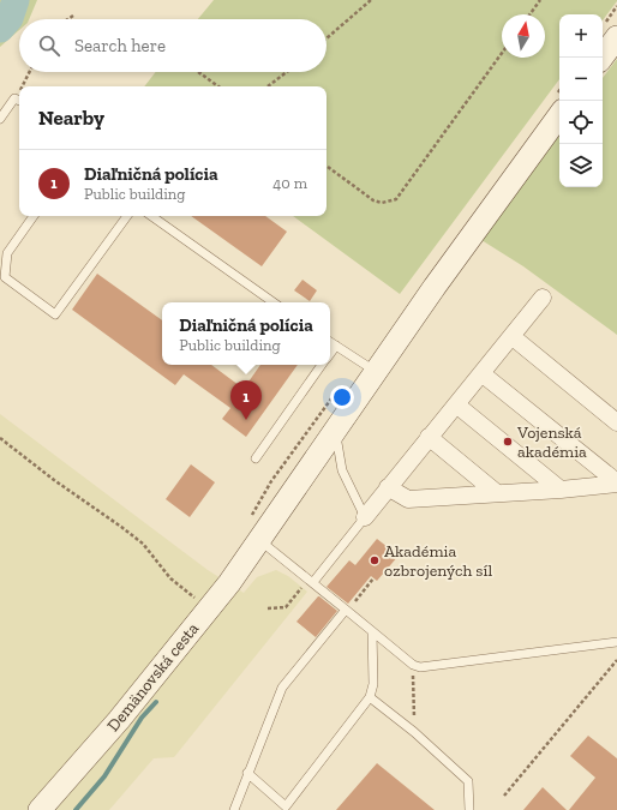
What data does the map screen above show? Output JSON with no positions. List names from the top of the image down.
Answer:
{
  "streets": {
    "main road": ["Demänovská cesta"]
  },
  "places": ["Vojenská akadémia", "Akadémia ozbrojených síl"],
  "north": "top",
  "page": {
    "map_buttons": ["+", "−"],
    "search": "Search here",
    "heading": "Nearby",
    "list": [
      {
        "mark": "1",
        "name": "Diaľničná polícia",
        "note": "Public building",
        "value": "40 m"
      }
    ],
    "popup": ["Diaľničná polícia", "Public building"],
    "pins": "1"
  }
}
